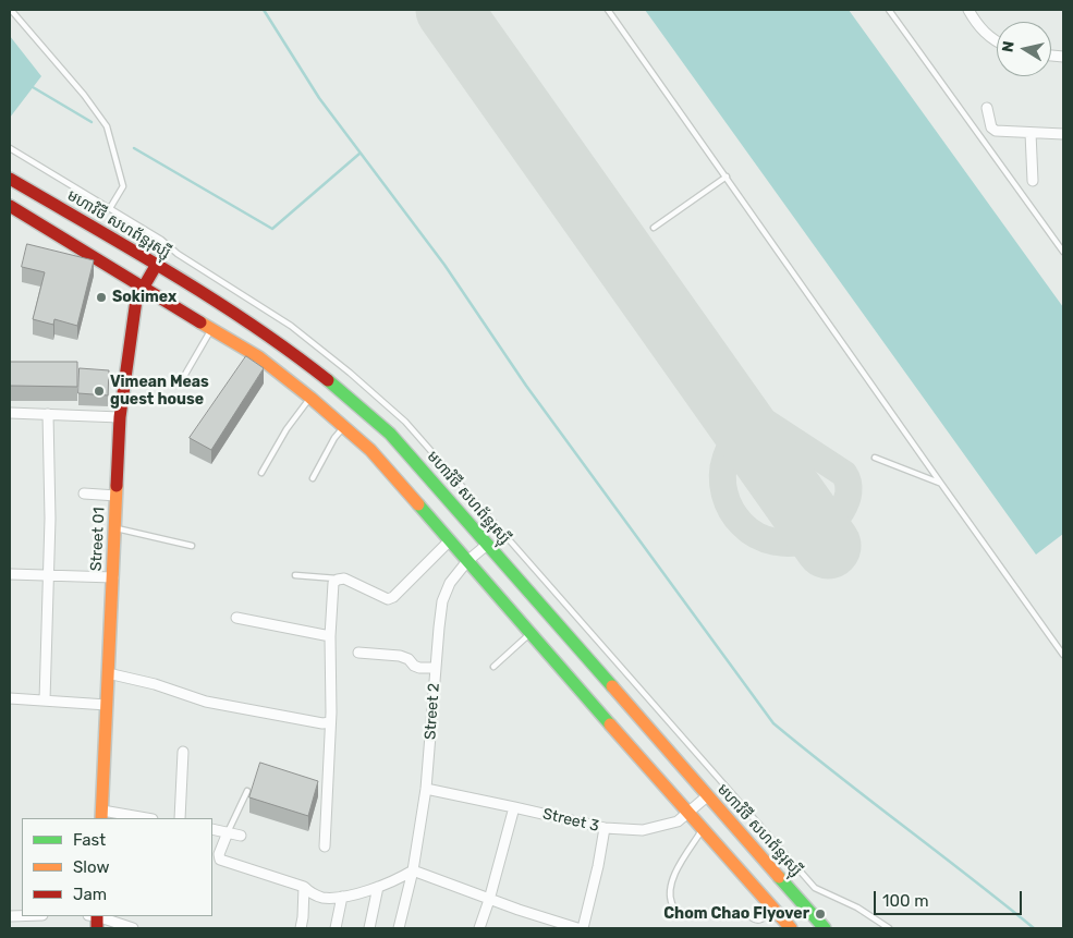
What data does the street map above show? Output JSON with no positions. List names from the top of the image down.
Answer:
{
  "streets": {
    "main road": ["មហាវិថី សហព័ន្ធរុស្ស៊ី", "Street 01"],
    "street": ["Street 2", "Street 3"]
  },
  "crossings": [
    ["មហាវិថី សហព័ន្ធរុស្ស៊ី", "Street 01"],
    ["មហាវិថី សហព័ន្ធរុស្ស៊ី", "Street 2"],
    ["មហាវិថី សហព័ន្ធរុស្ស៊ី", "Street 3"],
    ["Street 2", "Street 3"]
  ],
  "places": ["Sokimex", "Vimean Meas guest house", "Chom Chao Flyover"],
  "legend": ["Fast", "Slow", "Jam"],
  "scale_bar": "100 m",
  "north": "left"
}
